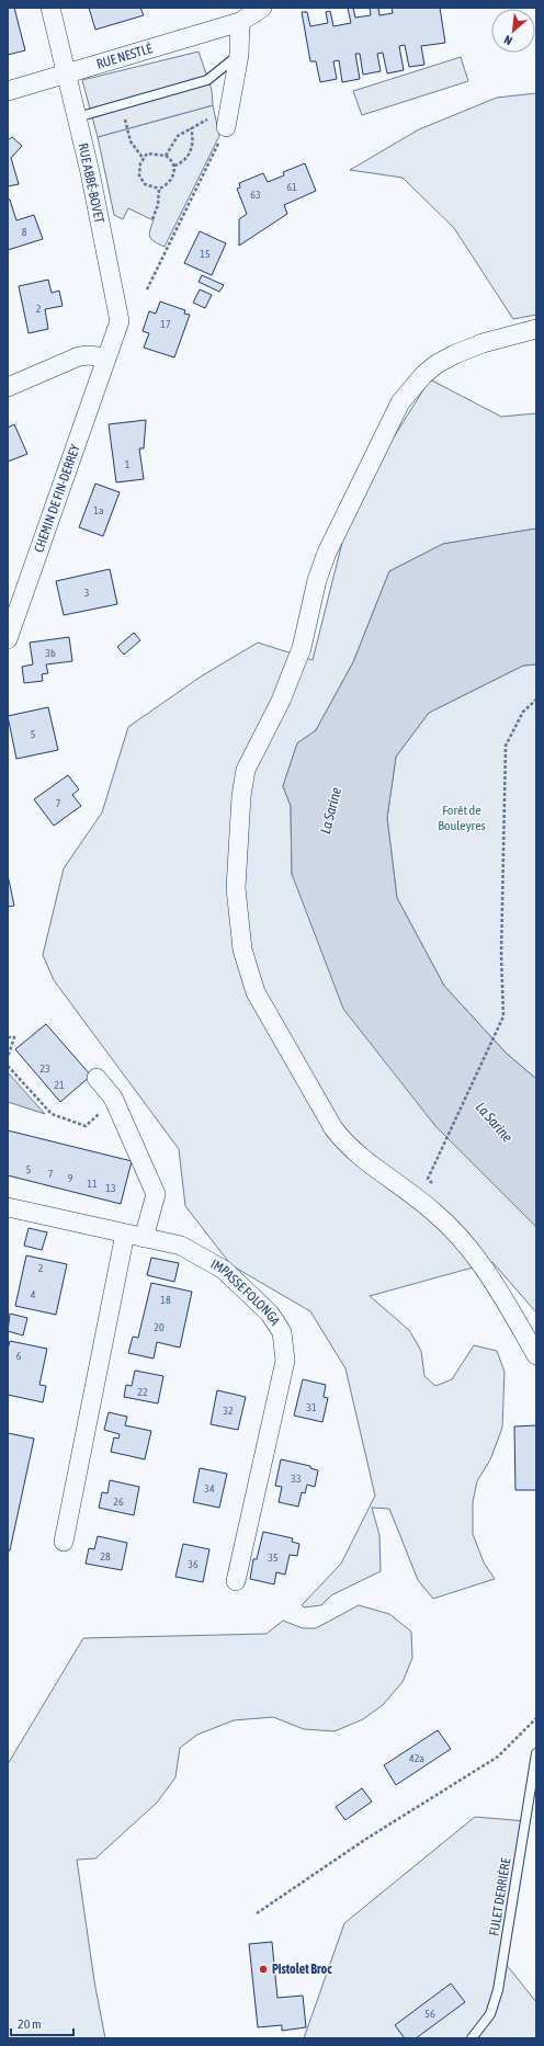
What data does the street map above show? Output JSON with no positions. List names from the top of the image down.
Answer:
{
  "streets": {
    "street": [
      "RUE NESTLÉ",
      "RUE ABBÉ-BOVET",
      "CHEMIN DE FIN-DERREY",
      "IMPASSE FOLONGA"
    ],
    "lane": ["FULET DERRIÈRE"]
  },
  "crossings": [
    ["RUE NESTLÉ", "RUE ABBÉ-BOVET"],
    ["RUE ABBÉ-BOVET", "CHEMIN DE FIN-DERREY"]
  ],
  "water": ["La Sarine"],
  "parks": ["Forêt de Bouleyres"],
  "places": ["Pistolet Broc"],
  "house_numbers": [
    "61",
    "63",
    "8",
    "15",
    "2",
    "17",
    "1",
    "1a",
    "3",
    "3b",
    "5",
    "7",
    "23",
    "21",
    "5",
    "7",
    "9",
    "11",
    "13",
    "2",
    "4",
    "18",
    "20",
    "6",
    "22",
    "31",
    "32",
    "33",
    "34",
    "26",
    "28",
    "35",
    "36",
    "42a",
    "56"
  ],
  "scale_bar": "20 m",
  "north": "bottom left"
}
